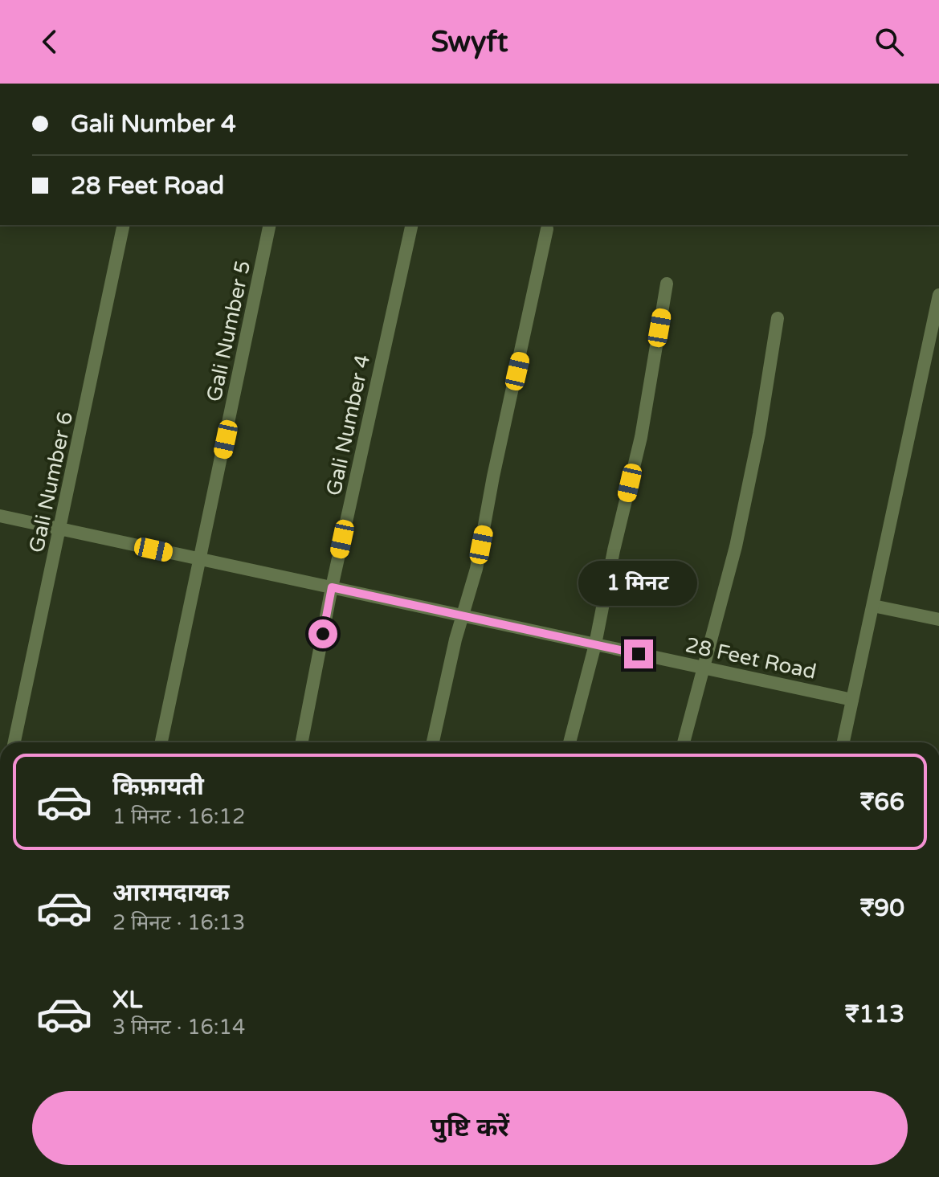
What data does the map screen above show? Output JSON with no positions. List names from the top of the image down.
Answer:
{
  "streets": {
    "street": [
      "Gali Number 5",
      "Gali Number 4",
      "Gali Number 6",
      "28 Feet Road"
    ]
  },
  "crossings": [
    ["Gali Number 5", "28 Feet Road"],
    ["Gali Number 4", "28 Feet Road"],
    ["Gali Number 6", "28 Feet Road"]
  ],
  "page": {
    "header": "Swyft",
    "banner": ["Gali Number 4", "28 Feet Road"],
    "bubble": "1 मिनट",
    "list": [
      {
        "name": "किफ़ायती",
        "note": "1 मिनट · 16:12",
        "value": "₹66"
      },
      {
        "name": "आरामदायक",
        "note": "2 मिनट · 16:13",
        "value": "₹90"
      },
      {
        "name": "XL",
        "note": "3 मिनट · 16:14",
        "value": "₹113"
      }
    ],
    "buttons": "पुष्टि करें"
  }
}
